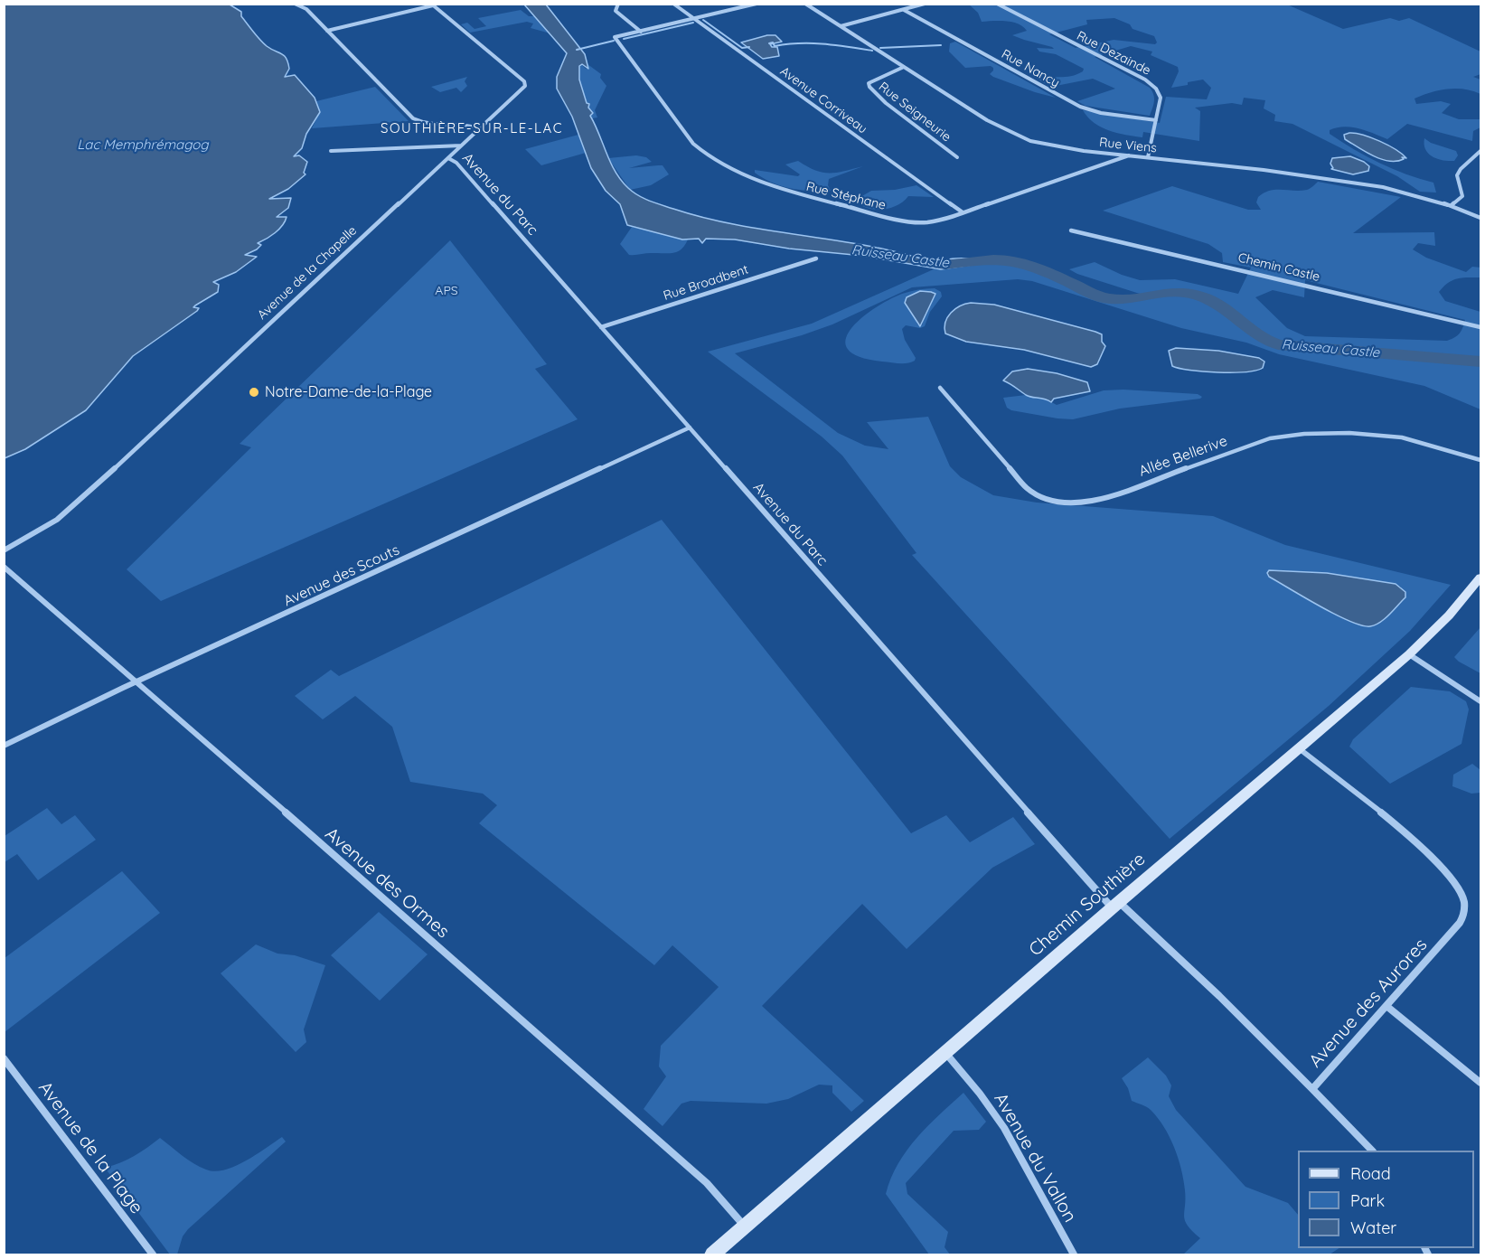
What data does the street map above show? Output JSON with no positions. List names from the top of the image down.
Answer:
{
  "streets": {
    "street": [
      "Rue Dezainde",
      "Rue Nancy",
      "Avenue Corriveau",
      "Rue Seigneurie",
      "Rue Viens",
      "Avenue du Parc",
      "Rue Stéphane",
      "Chemin Castle",
      "Avenue de la Chapelle",
      "Rue Broadbent",
      "Allée Bellerive",
      "Avenue des Scouts",
      "Avenue des Ormes",
      "Chemin Southière",
      "Avenue des Aurores",
      "Avenue de la Plage",
      "Avenue du Vallon"
    ]
  },
  "crossings": [
    ["Rue Dezainde", "Rue Nancy"],
    ["Rue Dezainde", "Rue Viens"],
    ["Avenue Corriveau", "Rue Stéphane"],
    ["Rue Seigneurie", "Rue Viens"],
    ["Rue Viens", "Rue Stéphane"],
    ["Avenue du Parc", "Avenue de la Chapelle"],
    ["Avenue du Parc", "Rue Broadbent"],
    ["Avenue du Parc", "Avenue des Scouts"],
    ["Avenue du Parc", "Chemin Southière"],
    ["Avenue du Parc", "Avenue des Aurores"],
    ["Avenue des Scouts", "Avenue des Ormes"],
    ["Avenue des Ormes", "Chemin Southière"],
    ["Chemin Southière", "Avenue des Aurores"],
    ["Chemin Southière", "Avenue du Vallon"]
  ],
  "districts": ["SOUTHIÈRE-SUR-LE-LAC"],
  "water": ["Lac Memphrémagog", "Ruisseau Castle"],
  "parks": ["APS"],
  "places": ["Notre-Dame-de-la-Plage"],
  "legend": ["Road", "Park", "Water"]
}
